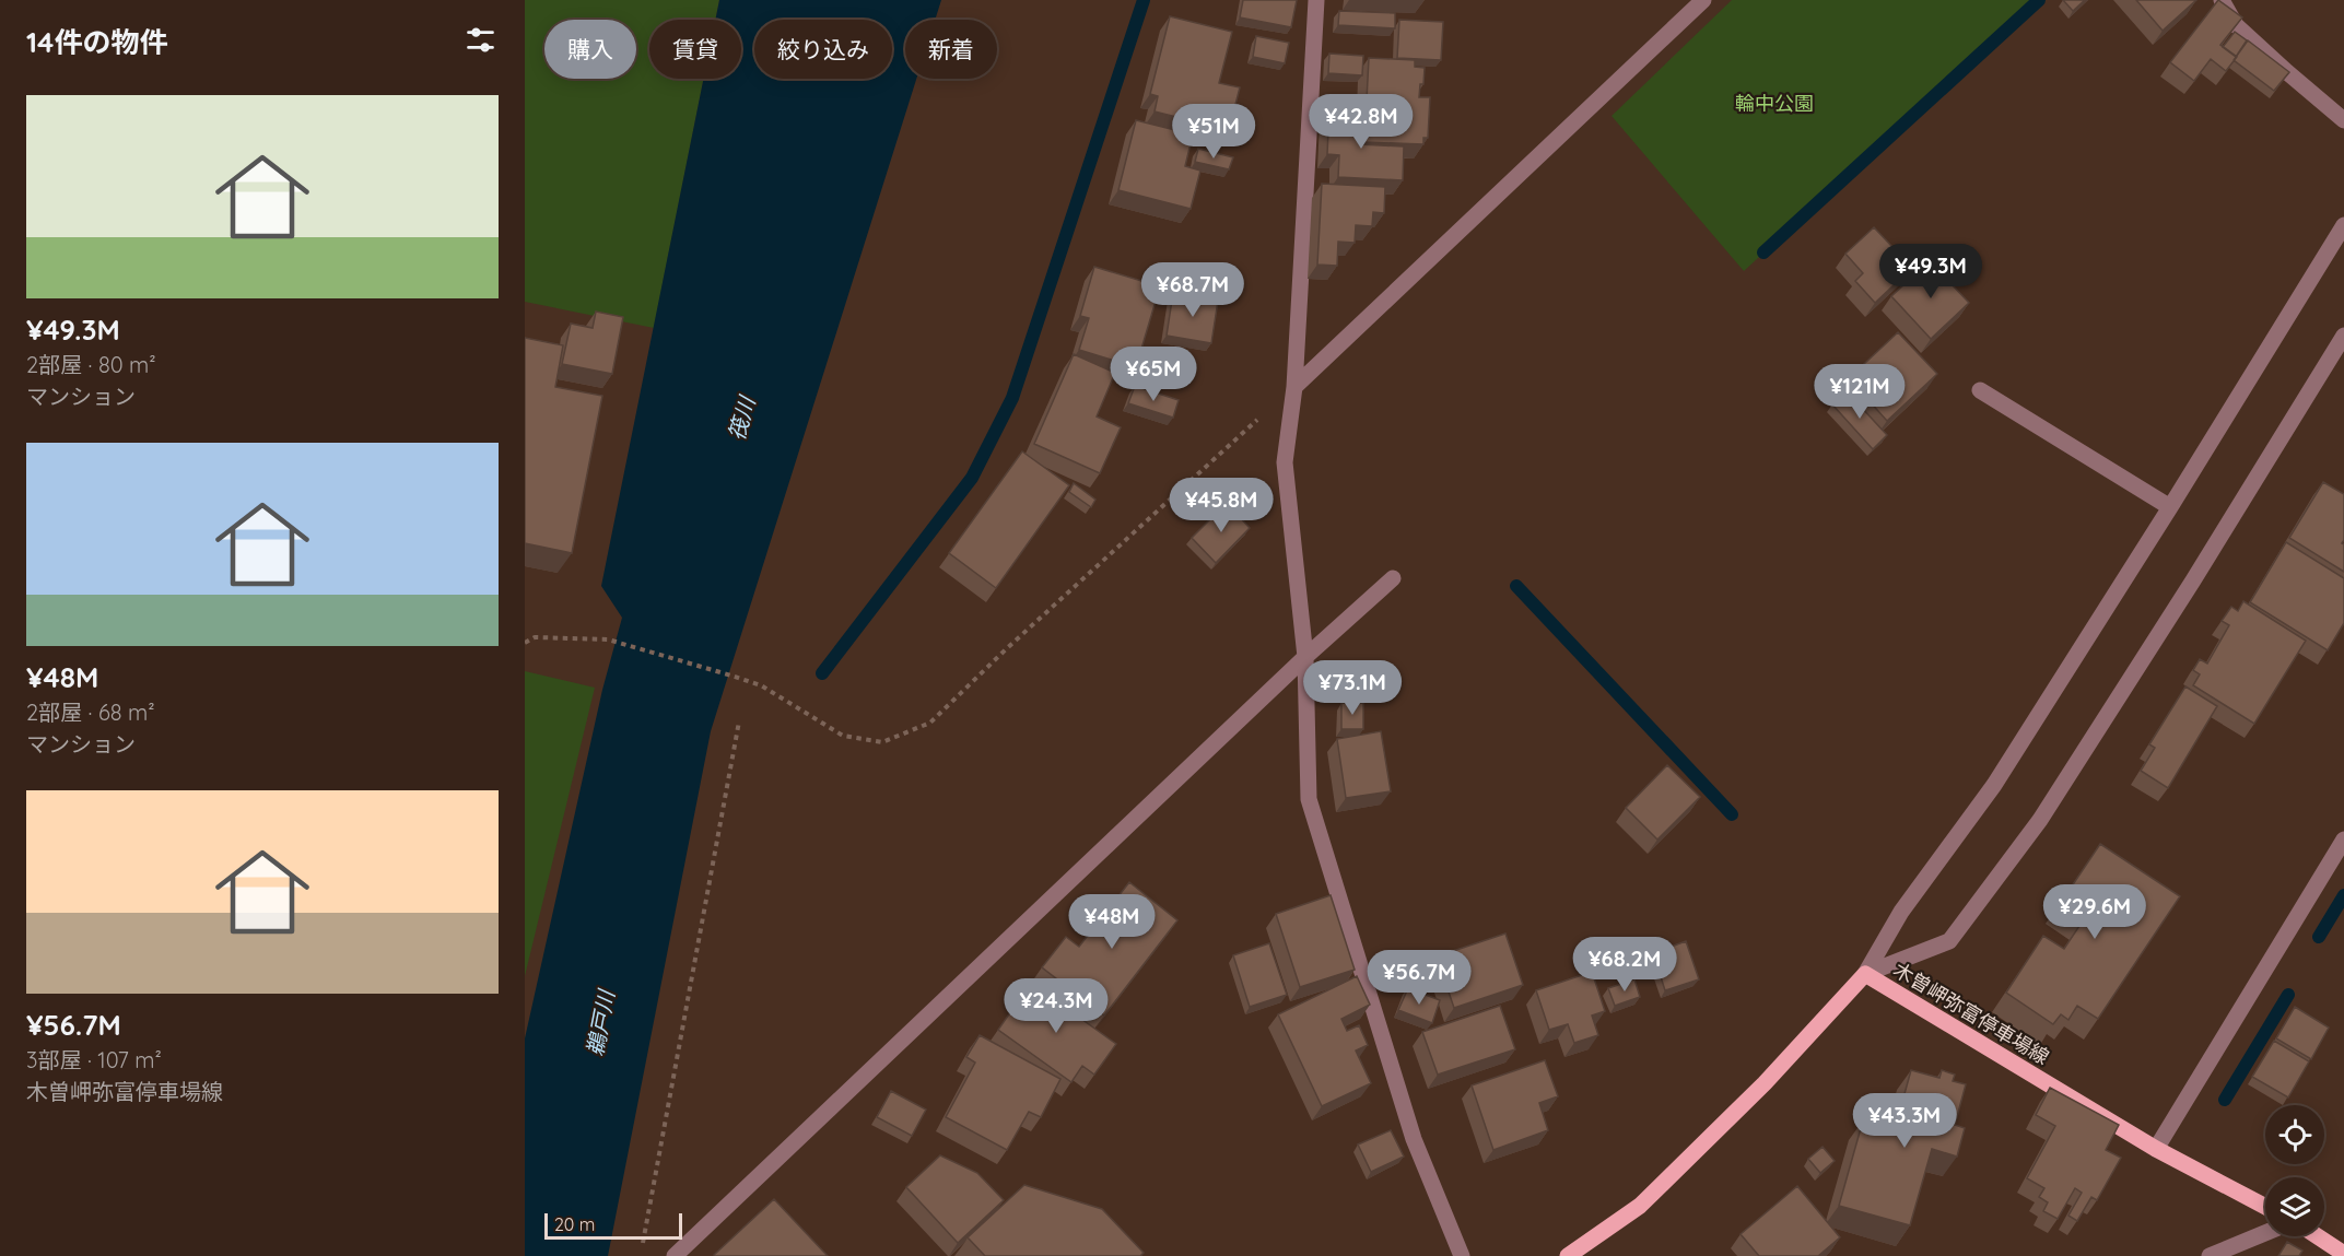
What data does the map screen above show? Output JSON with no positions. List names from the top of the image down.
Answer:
{
  "streets": {
    "main road": ["木曽岬弥富停車場線"]
  },
  "water": ["筏川", "鵜戸川"],
  "parks": ["輪中公園"],
  "scale_bar": "20 m",
  "page": {
    "heading": "14件の物件",
    "chip": [
      "購入",
      "賃貸",
      "絞り込み",
      "新着"
    ],
    "list": [
      {
        "name": "¥49.3M",
        "note": "2部屋 · 80 m² · マンション"
      },
      {
        "name": "¥48M",
        "note": "2部屋 · 68 m² · マンション"
      },
      {
        "name": "¥56.7M",
        "note": "3部屋 · 107 m² · 木曽岬弥富停車場線"
      }
    ],
    "price": [
      "¥42.8M",
      "¥51M",
      "¥49.3M",
      "¥68.7M",
      "¥65M",
      "¥121M",
      "¥45.8M",
      "¥73.1M",
      "¥29.6M",
      "¥48M",
      "¥68.2M",
      "¥56.7M",
      "¥24.3M",
      "¥43.3M"
    ],
    "scale": "20 m"
  }
}
